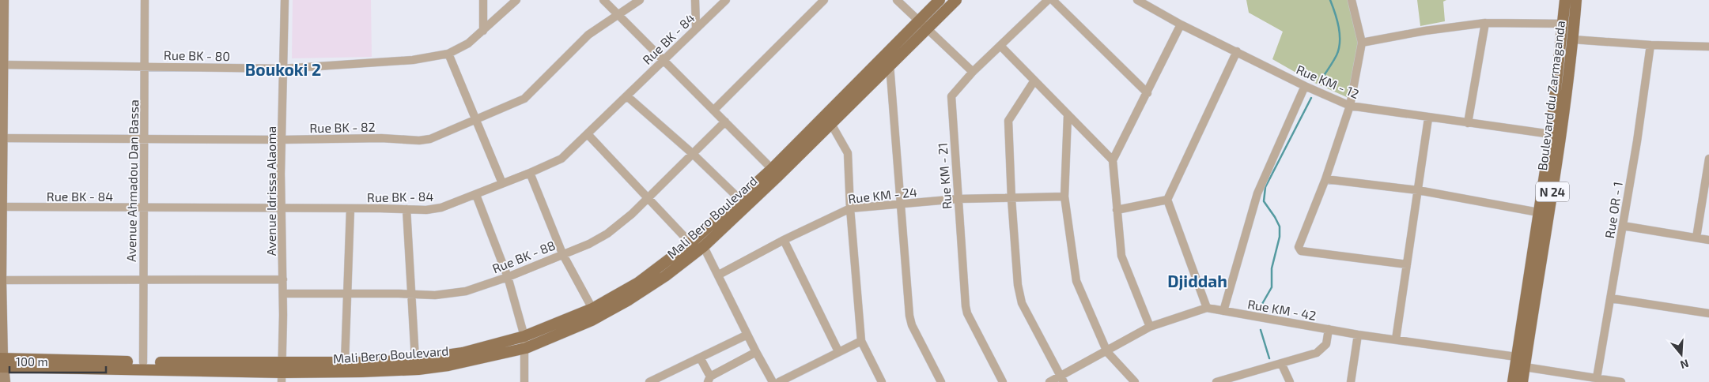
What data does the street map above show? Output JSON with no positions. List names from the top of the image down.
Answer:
{
  "streets": {
    "main road": ["Boulevard du Zarmaganda", "N 24", "Mali Bero Boulevard"],
    "street": [
      "Rue BK - 84",
      "Rue BK - 80",
      "Rue KM - 12",
      "Rue BK - 82",
      "Rue KM - 21",
      "Avenue Ahmadou Dan Bassa",
      "Avenue Idrissa Alaoma",
      "Rue KM - 24",
      "Rue OR - 1",
      "Rue BK - 88",
      "Rue KM - 42"
    ]
  },
  "crossings": [
    ["Rue BK - 84", "Avenue Ahmadou Dan Bassa"],
    ["Rue BK - 84", "Avenue Idrissa Alaoma"],
    ["Rue BK - 80", "Avenue Ahmadou Dan Bassa"],
    ["Rue BK - 80", "Avenue Idrissa Alaoma"],
    ["Rue KM - 12", "Boulevard du Zarmaganda"],
    ["Boulevard du Zarmaganda", "Rue KM - 42"],
    ["Rue BK - 82", "Avenue Ahmadou Dan Bassa"],
    ["Rue BK - 82", "Avenue Idrissa Alaoma"],
    ["Rue KM - 21", "Rue KM - 24"],
    ["Avenue Ahmadou Dan Bassa", "Mali Bero Boulevard"],
    ["Avenue Idrissa Alaoma", "Mali Bero Boulevard"],
    ["Avenue Idrissa Alaoma", "Rue BK - 88"],
    ["Rue OR - 1", "Rue KM - 42"]
  ],
  "districts": ["Boukoki 2", "Djiddah"],
  "scale_bar": "100 m",
  "north": "bottom"
}
